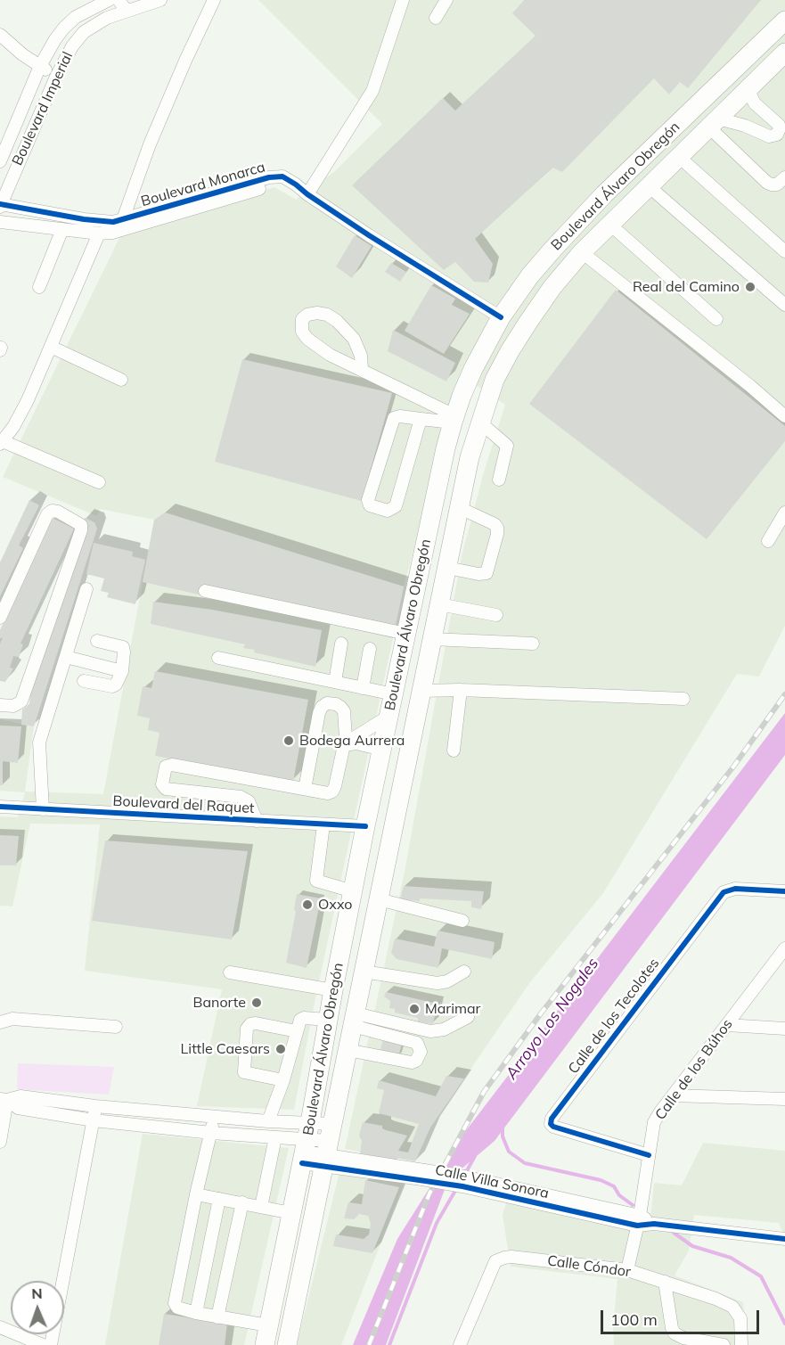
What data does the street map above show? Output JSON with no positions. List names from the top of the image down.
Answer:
{
  "streets": {
    "highway": ["Boulevard Álvaro Obregón"],
    "street": [
      "Boulevard Imperial",
      "Boulevard Monarca",
      "Boulevard del Raquet",
      "Calle de los Tecolotes",
      "Calle de los Búhos",
      "Calle Villa Sonora",
      "Calle Cóndor"
    ]
  },
  "crossings": [
    ["Boulevard Imperial", "Boulevard Monarca"],
    ["Boulevard Monarca", "Boulevard Álvaro Obregón"],
    ["Boulevard Álvaro Obregón", "Boulevard del Raquet"],
    ["Boulevard Álvaro Obregón", "Calle Villa Sonora"],
    ["Calle de los Tecolotes", "Calle de los Búhos"],
    ["Calle de los Búhos", "Calle Villa Sonora"],
    ["Calle de los Búhos", "Calle Cóndor"]
  ],
  "water": ["Arroyo Los Nogales"],
  "places": [
    "Real del Camino",
    "Bodega Aurrera",
    "Oxxo",
    "Banorte",
    "Marimar",
    "Little Caesars"
  ],
  "scale_bar": "100 m",
  "north": "top"
}
